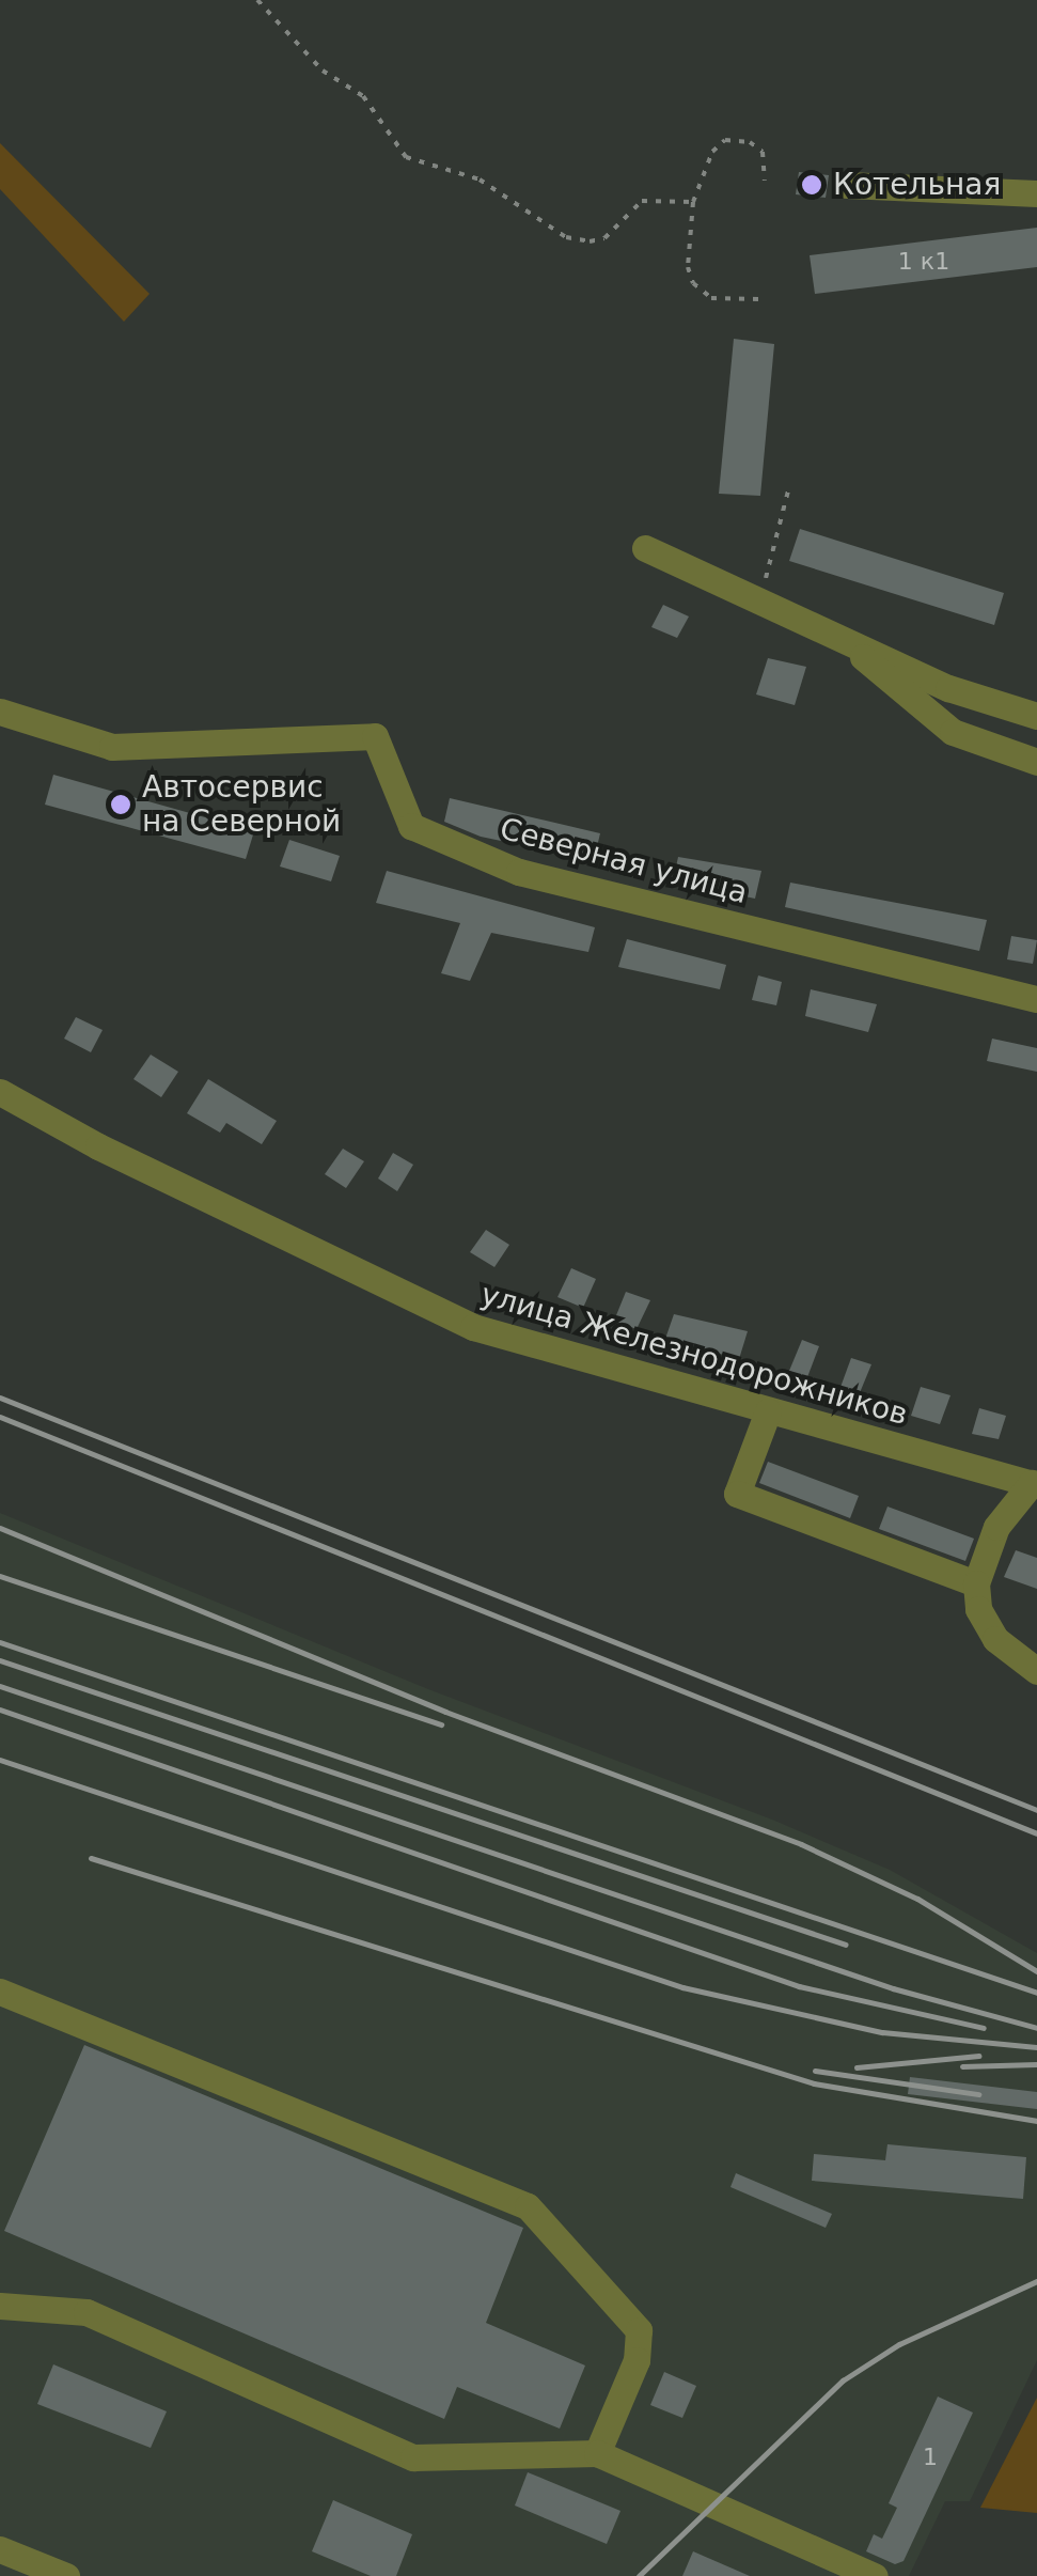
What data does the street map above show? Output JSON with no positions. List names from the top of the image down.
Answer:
{
  "streets": {
    "street": ["Северная улица", "улица Железнодорожников"]
  },
  "places": ["Котельная", "Автосервис на Северной"],
  "house_numbers": ["1 к1", "1"]
}
